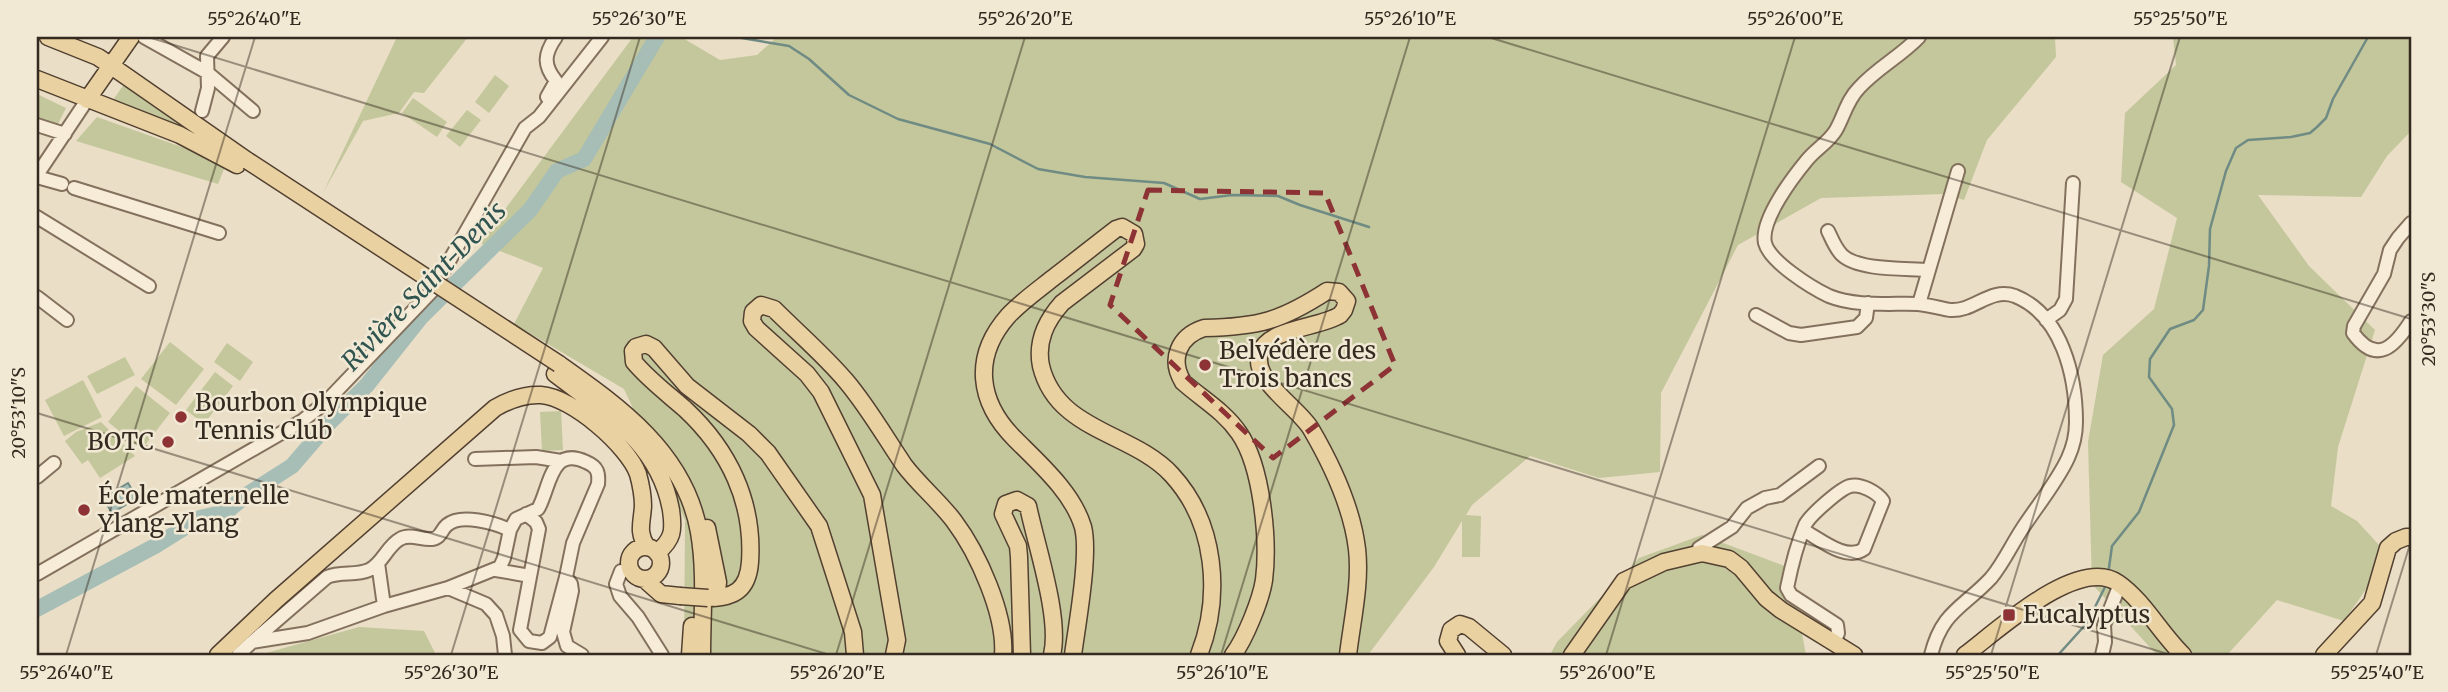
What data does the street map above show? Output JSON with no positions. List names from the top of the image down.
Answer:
{
  "water": ["Rivière Saint-Denis"],
  "places": {
    "other": [
      "Belvédère des Trois bancs",
      "Bourbon Olympique Tennis Club",
      "BOTC",
      "École maternelle Ylang-Ylang"
    ],
    "transit": ["Eucalyptus"]
  },
  "coordinates": [
    "55°26'40\"E",
    "55°26'30\"E",
    "55°26'20\"E",
    "55°26'10\"E",
    "55°26'00\"E",
    "55°25'50\"E",
    "20°53'30\"S",
    "20°53'10\"S",
    "55°25'40\"E"
  ]
}
